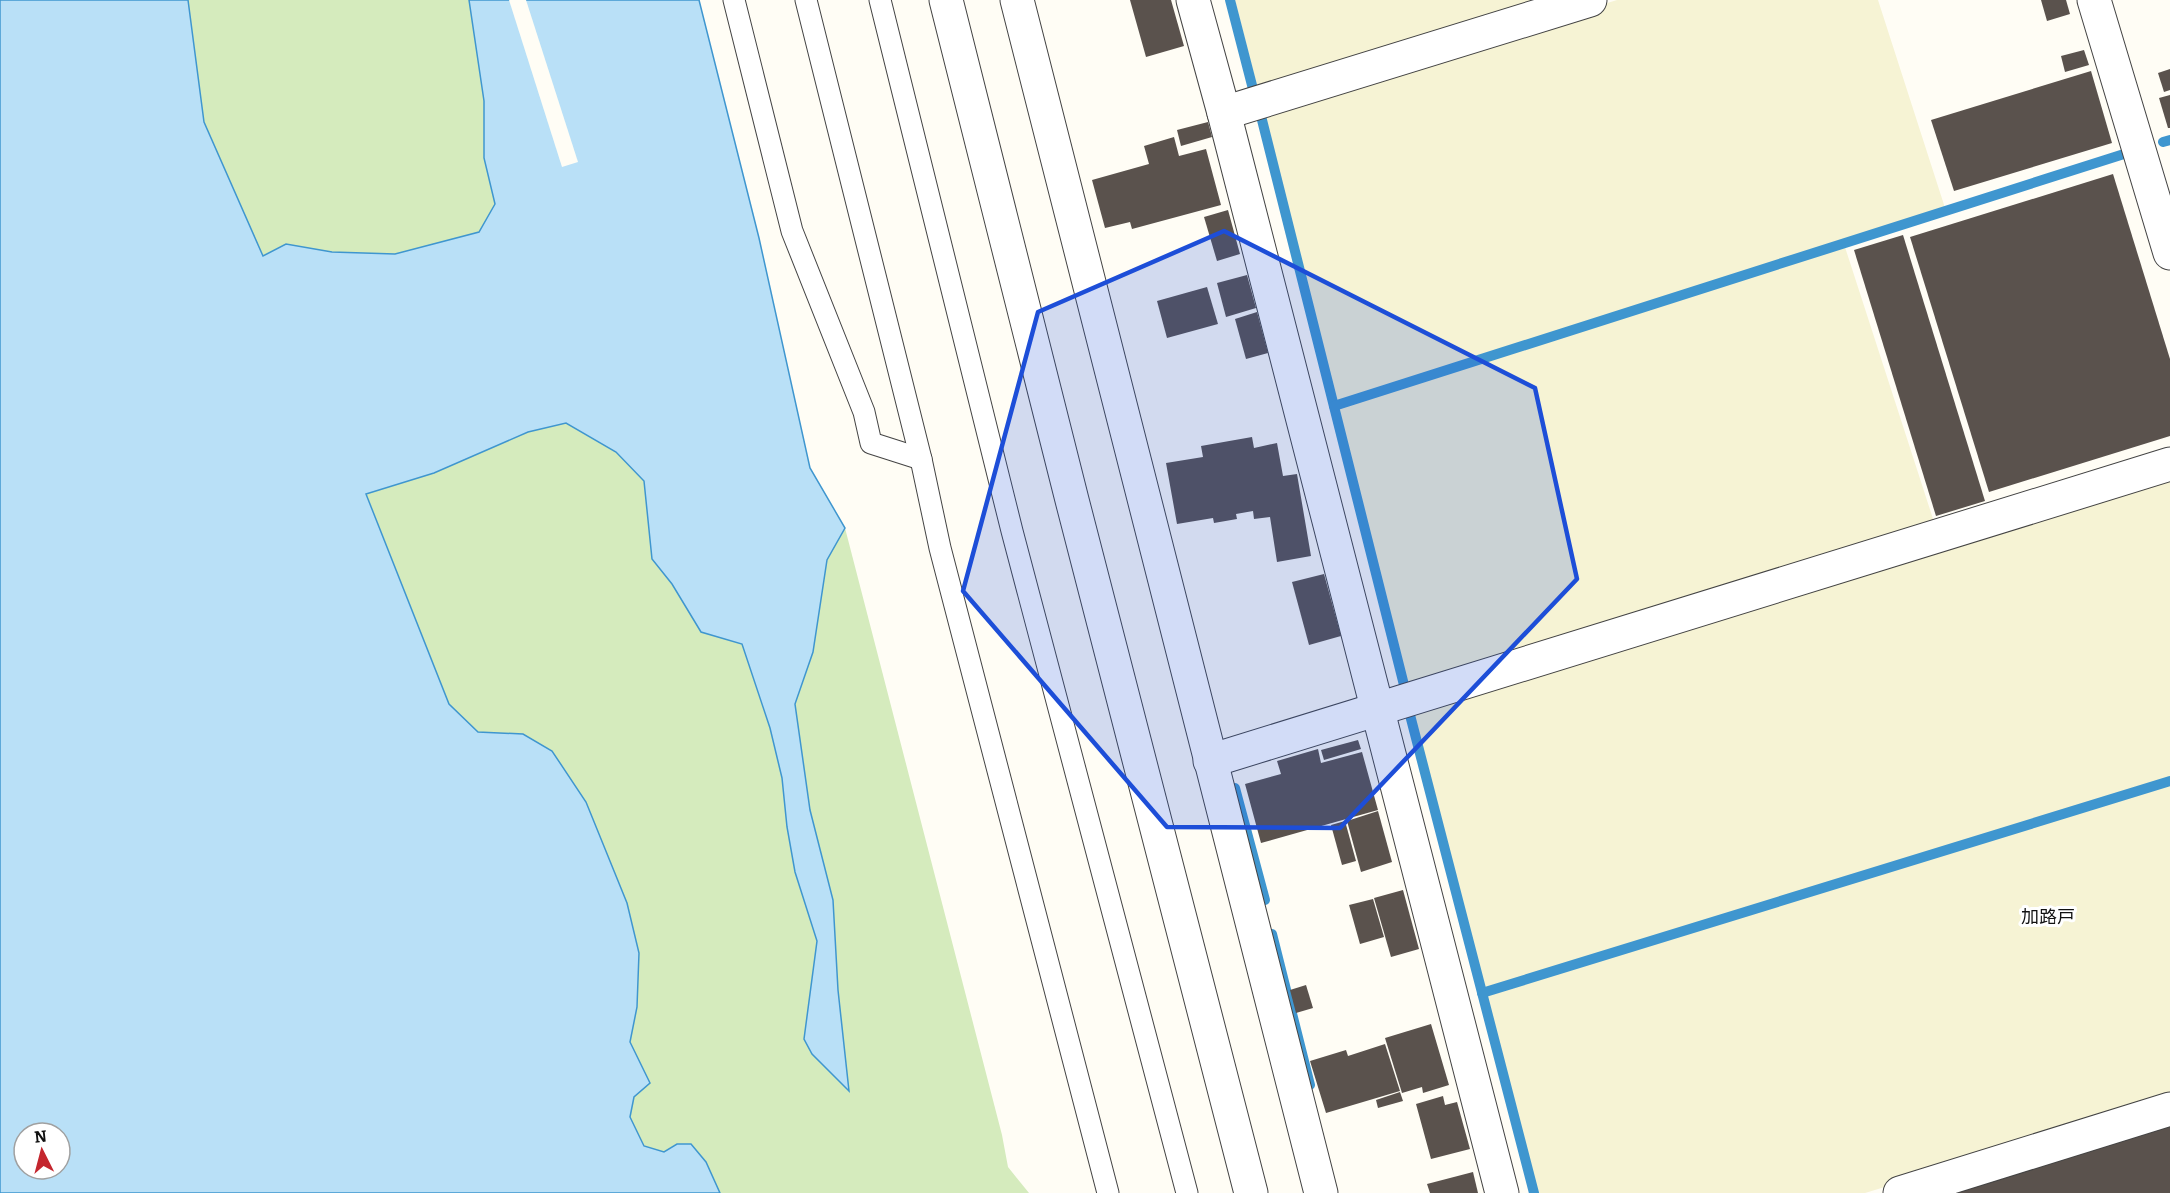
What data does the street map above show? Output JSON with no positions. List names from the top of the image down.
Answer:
{
  "districts": ["加路戸"],
  "north": "top"
}
